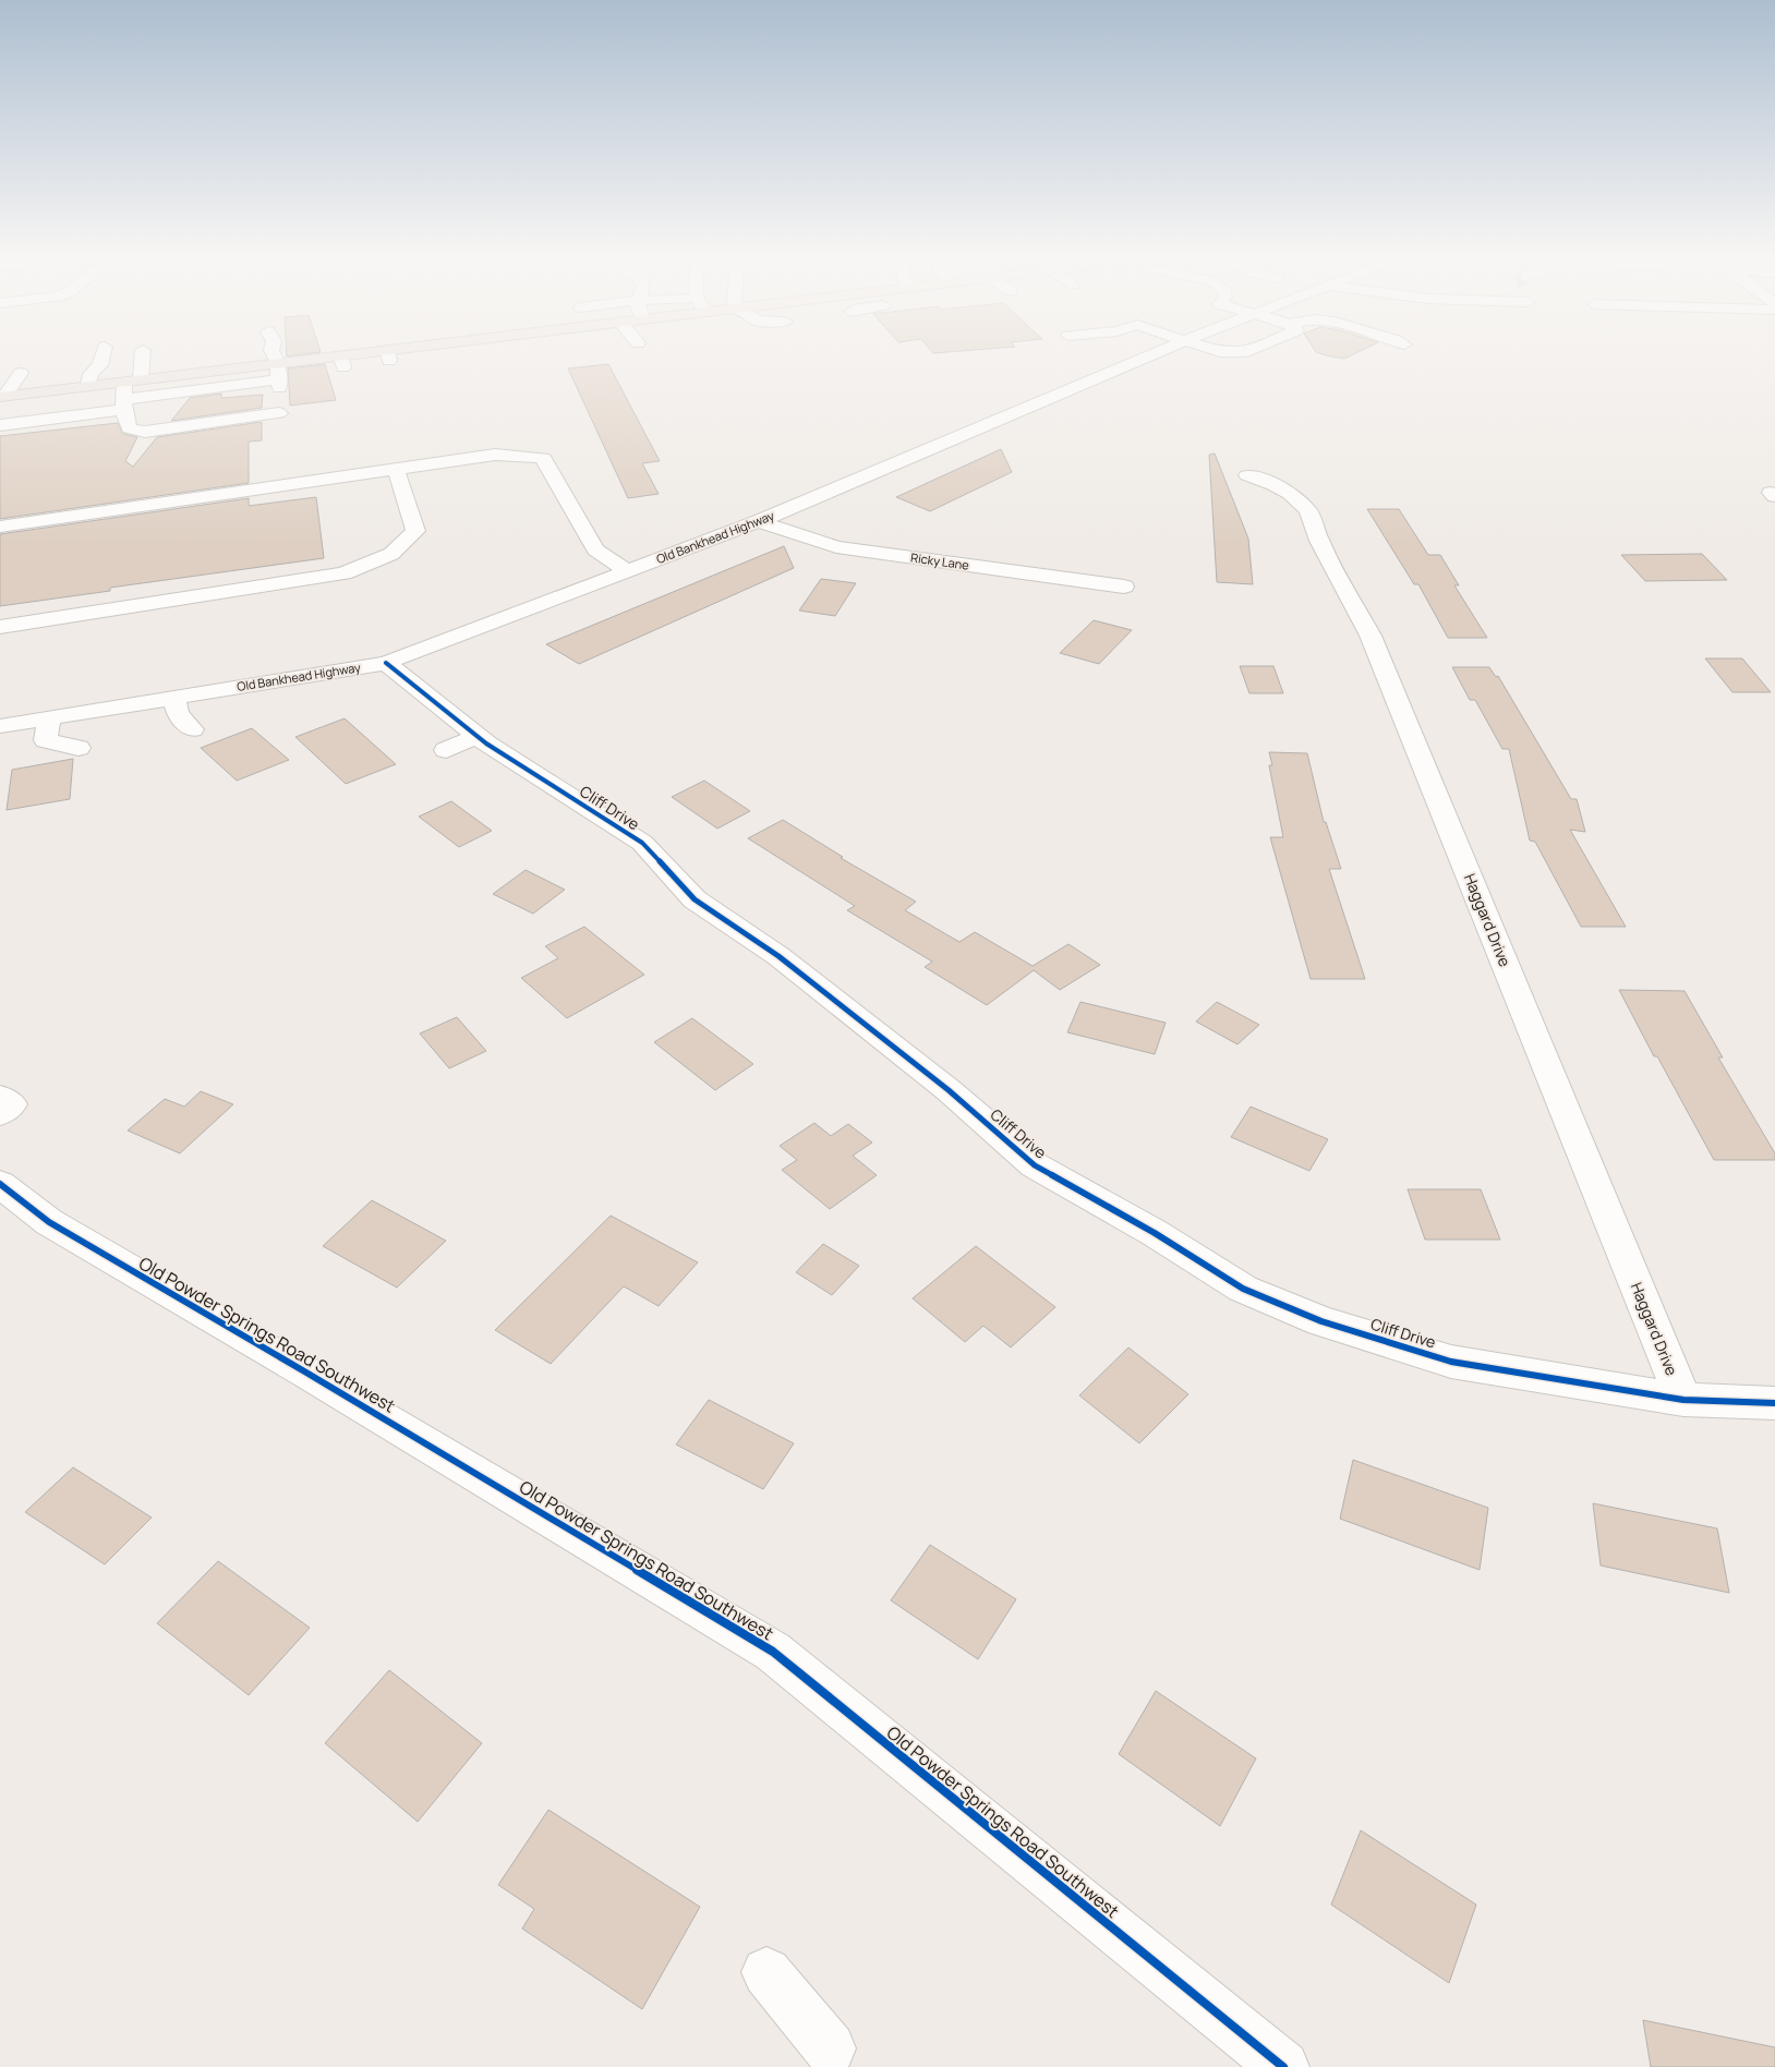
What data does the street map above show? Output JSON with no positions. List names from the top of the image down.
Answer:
{
  "streets": {
    "street": [
      "Old Bankhead Highway",
      "Ricky Lane",
      "Cliff Drive",
      "Haggard Drive",
      "Old Powder Springs Road Southwest"
    ]
  },
  "crossings": [
    ["Old Bankhead Highway", "Ricky Lane"],
    ["Old Bankhead Highway", "Cliff Drive"],
    ["Cliff Drive", "Haggard Drive"]
  ]
}
